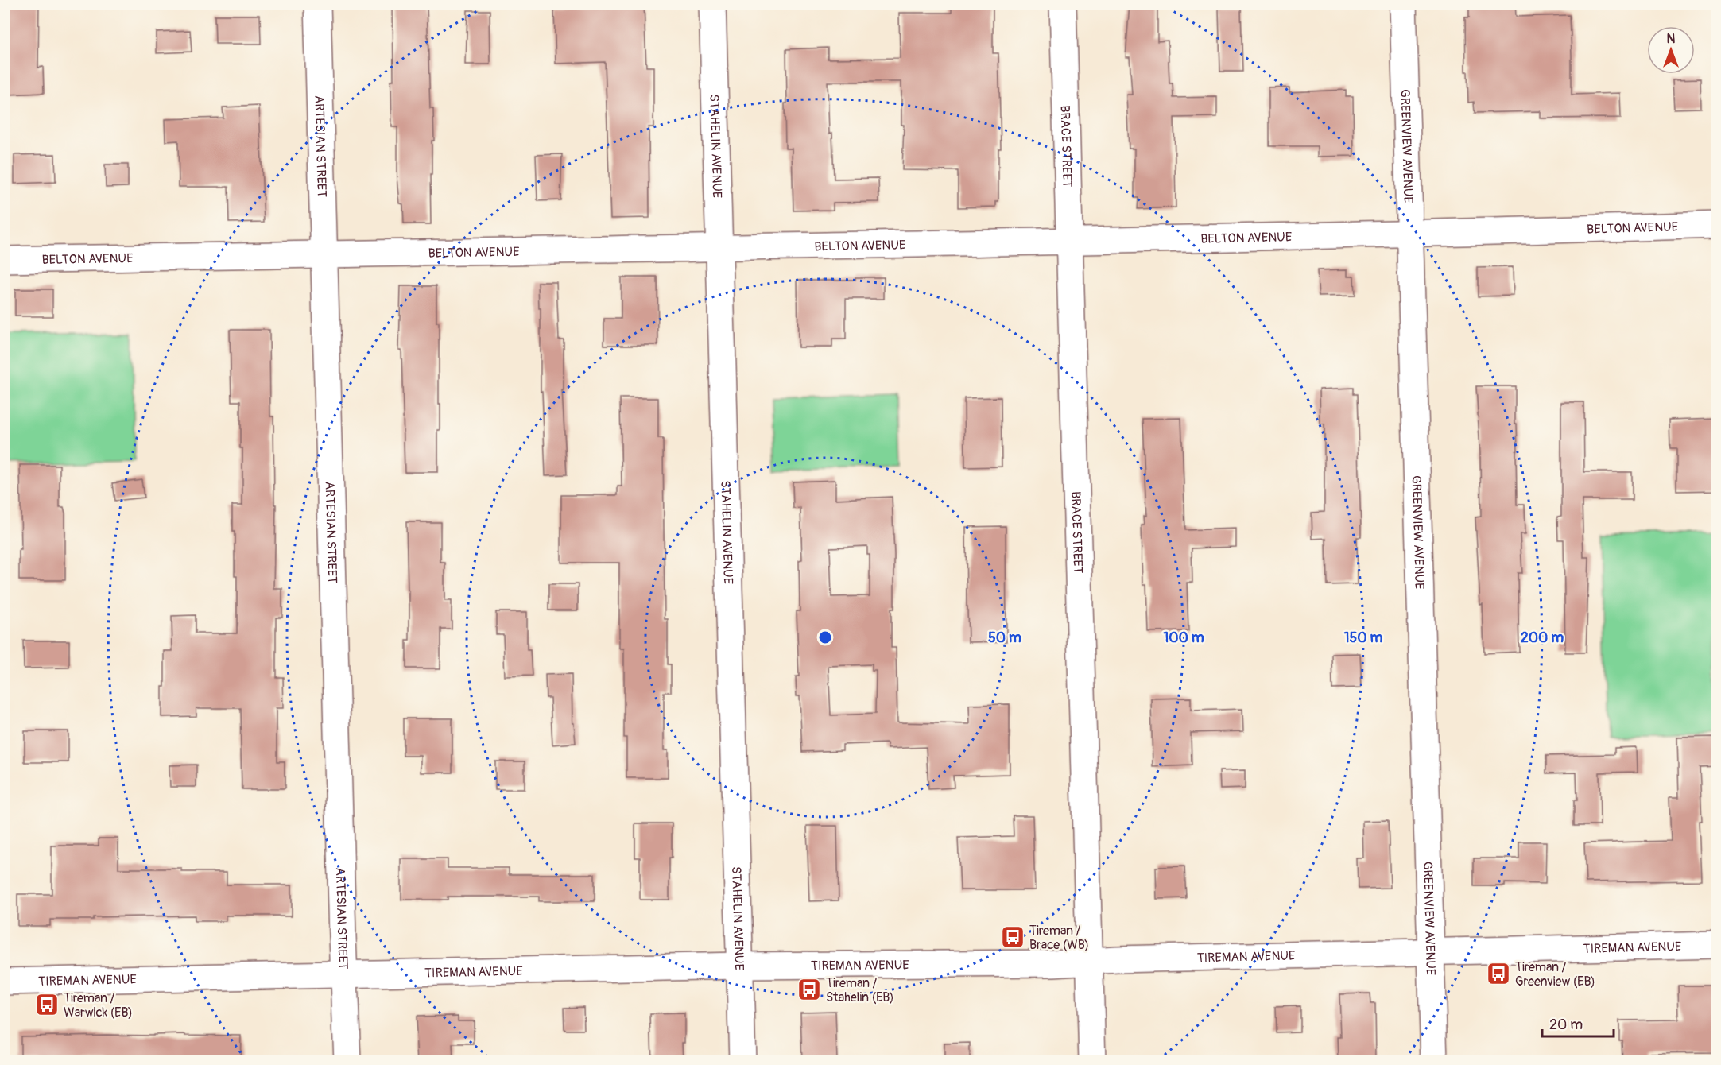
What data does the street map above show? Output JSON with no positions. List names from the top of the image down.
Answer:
{
  "streets": {
    "street": [
      "ARTESIAN STREET",
      "STAHELIN AVENUE",
      "BRACE STREET",
      "GREENVIEW AVENUE",
      "BELTON AVENUE",
      "TIREMAN AVENUE"
    ]
  },
  "crossings": [
    ["ARTESIAN STREET", "BELTON AVENUE"],
    ["ARTESIAN STREET", "TIREMAN AVENUE"],
    ["STAHELIN AVENUE", "BELTON AVENUE"],
    ["STAHELIN AVENUE", "TIREMAN AVENUE"],
    ["BRACE STREET", "BELTON AVENUE"],
    ["BRACE STREET", "TIREMAN AVENUE"],
    ["GREENVIEW AVENUE", "BELTON AVENUE"],
    ["GREENVIEW AVENUE", "TIREMAN AVENUE"]
  ],
  "places": {
    "bus stop": [
      "Tireman / Brace (WB)",
      "Tireman / Greenview (EB)",
      "Tireman / Stahelin (EB)",
      "Tireman / Warwick (EB)"
    ]
  },
  "scale_bar": "20 m",
  "north": "top",
  "rings": [
    "50 m",
    "100 m",
    "150 m",
    "200 m"
  ]
}
